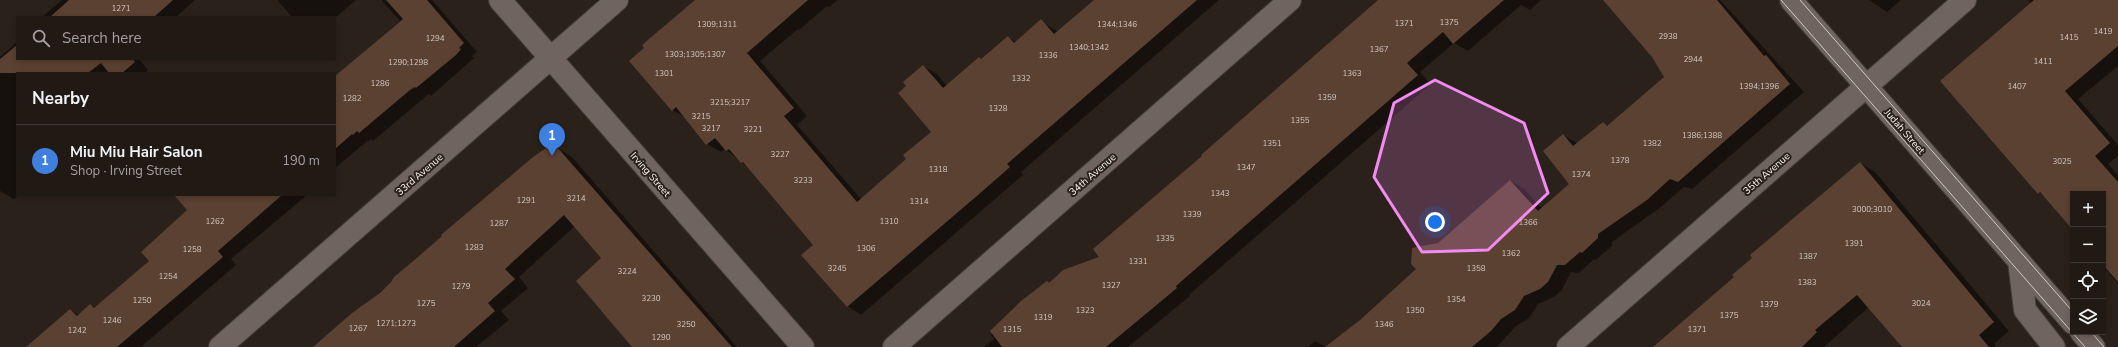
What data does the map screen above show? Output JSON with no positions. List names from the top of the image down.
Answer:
{
  "streets": {
    "street": [
      "Judah Street",
      "35th Avenue",
      "33rd Avenue",
      "Irving Street",
      "34th Avenue"
    ]
  },
  "crossings": [
    ["Judah Street", "35th Avenue"],
    ["33rd Avenue", "Irving Street"]
  ],
  "house_numbers": [
    "1271",
    "1375",
    "1371",
    "1309;1311",
    "1344;1346",
    "1419",
    "2938",
    "1415",
    "1294",
    "1340;1342",
    "1367",
    "1303;1305;1307",
    "1336",
    "2944",
    "1411",
    "1290;1298",
    "1301",
    "1363",
    "1332",
    "1286",
    "1394;1396",
    "1407",
    "1359",
    "1282",
    "3215;3217",
    "1328",
    "3215",
    "1355",
    "3217",
    "3221",
    "1386;1388",
    "1351",
    "1382",
    "3227",
    "1378",
    "3025",
    "1347",
    "1318",
    "1374",
    "3233",
    "1343",
    "3214",
    "1291",
    "1314",
    "3000;3010",
    "1339",
    "1262",
    "1310",
    "1366",
    "1287",
    "1335",
    "1391",
    "1283",
    "1306",
    "1258",
    "1362",
    "1387",
    "1331",
    "3245",
    "1358",
    "3224",
    "1254",
    "1383",
    "1327",
    "1279",
    "3230",
    "1354",
    "1250",
    "1275",
    "3024",
    "1379",
    "1323",
    "1350",
    "1375",
    "1319",
    "1246",
    "1271;1273",
    "3250",
    "1346",
    "1267",
    "1315",
    "1371",
    "1242",
    "1290"
  ],
  "page": {
    "search": "Search here",
    "heading": "Nearby",
    "pins": "1",
    "list": [
      {
        "mark": "1",
        "name": "Miu Miu Hair Salon",
        "note": "Shop · Irving Street",
        "value": "190 m"
      }
    ],
    "map_buttons": ["+", "−"]
  }
}
